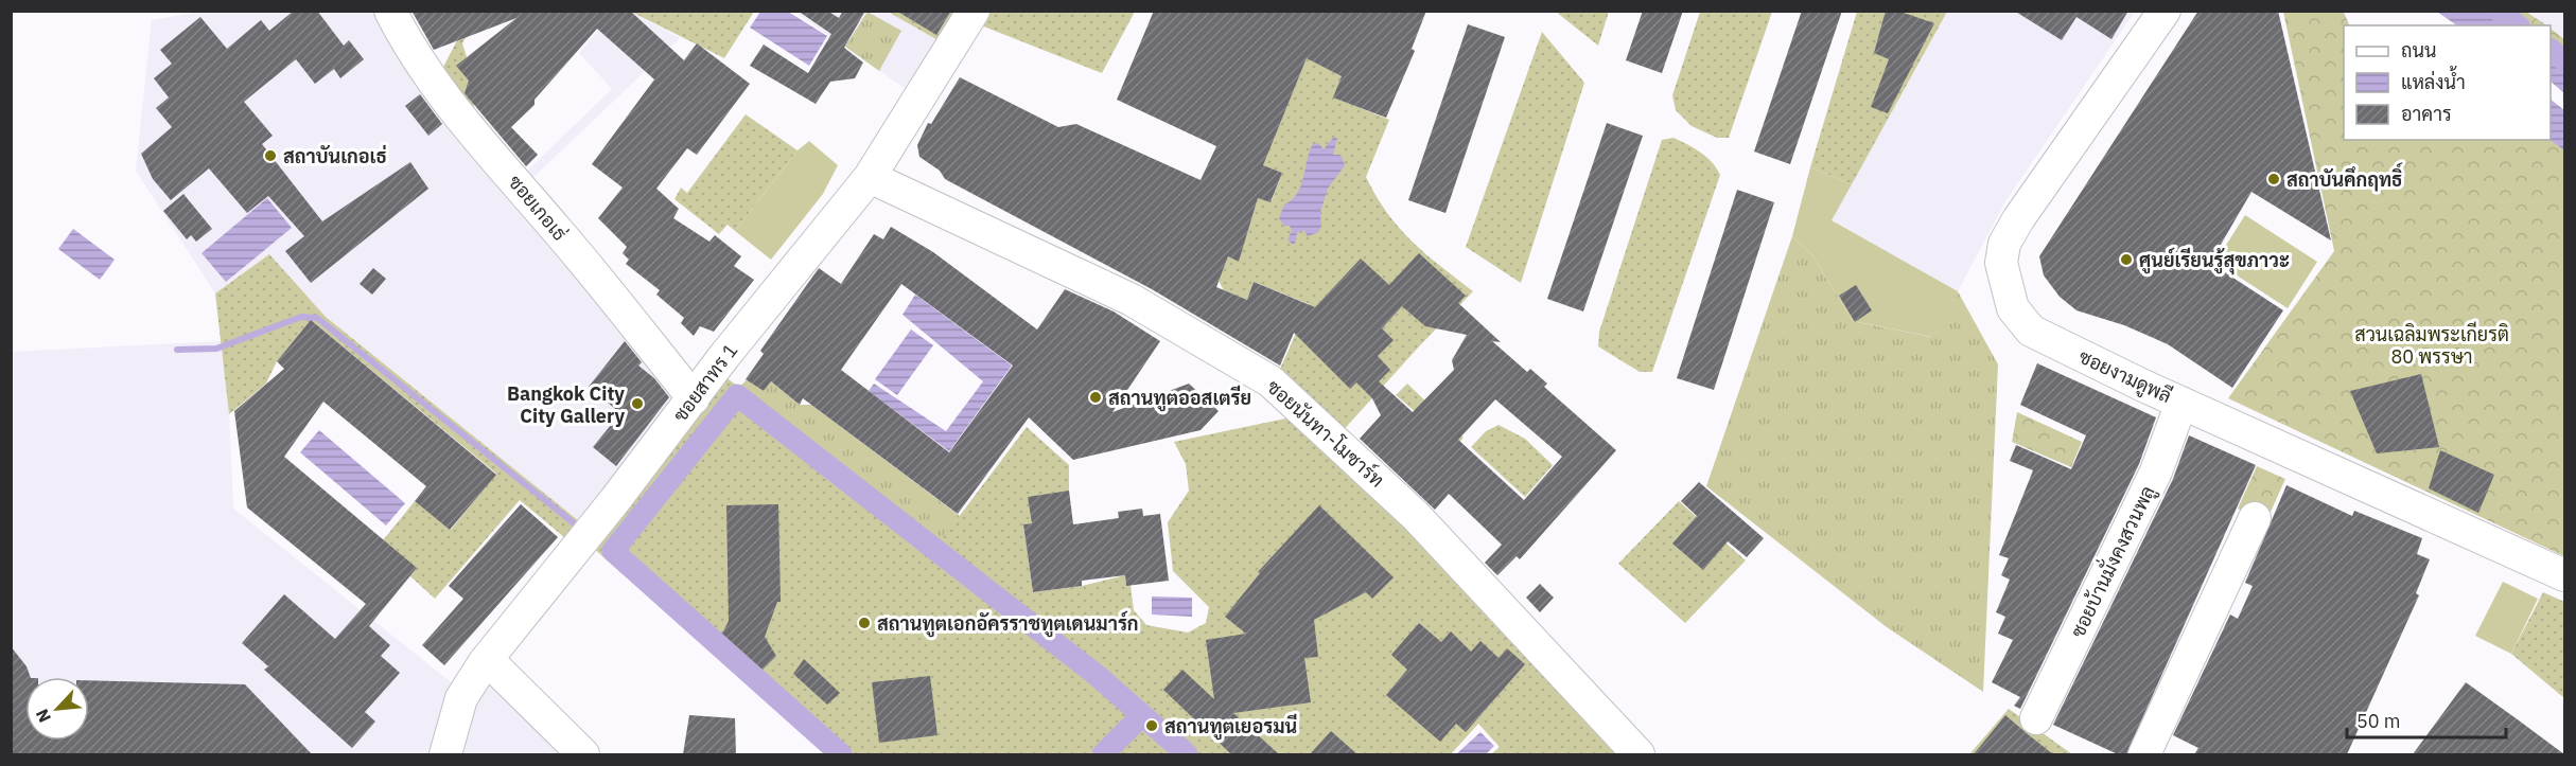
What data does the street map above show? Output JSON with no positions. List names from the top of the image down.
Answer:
{
  "streets": {
    "street": [
      "ซอยเกอเธ่",
      "ซอยงามดูพลี",
      "ซอยสาทร 1",
      "ซอยนันทา-โมซาร์ท",
      "ซอยบ้านมั่งคงสวนพลู"
    ]
  },
  "crossings": [
    ["ซอยเกอเธ่", "ซอยสาทร 1"],
    ["ซอยงามดูพลี", "ซอยบ้านมั่งคงสวนพลู"],
    ["ซอยสาทร 1", "ซอยนันทา-โมซาร์ท"]
  ],
  "parks": ["สวนเฉลิมพระเกียรติ 80 พรรษา"],
  "places": [
    "สถาบันเกอเธ่",
    "สถาบันคึกฤทธิ์",
    "ศูนย์เรียนรู้สุขภาวะ",
    "สถานทูตออสเตรีย",
    "Bangkok City City Gallery",
    "สถานทูตเอกอัครราชทูตเดนมาร์ก",
    "สถานทูตเยอรมนี"
  ],
  "legend": ["ถนน", "แหล่งน้ำ", "อาคาร"],
  "scale_bar": "50 m",
  "north": "bottom left"
}
